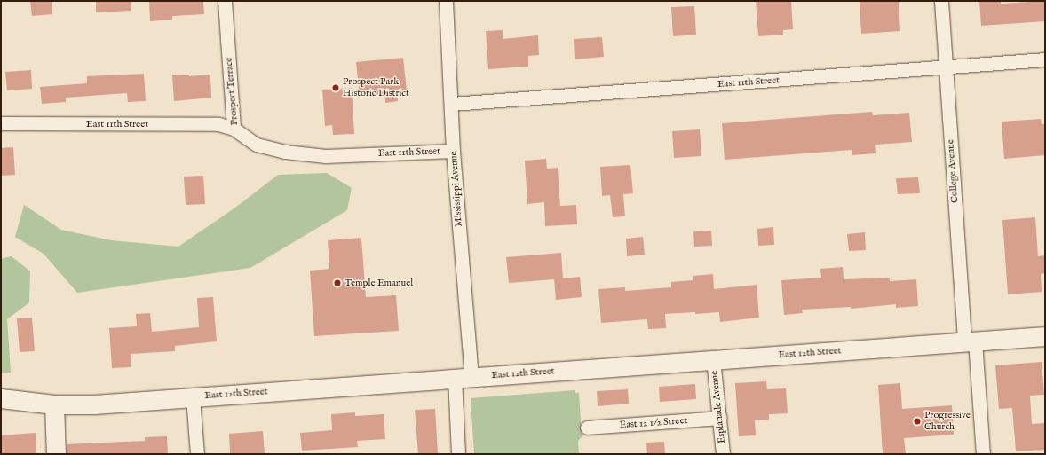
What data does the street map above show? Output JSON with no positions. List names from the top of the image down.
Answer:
{
  "streets": {
    "street": [
      "East 11th Street",
      "Prospect Terrace",
      "College Avenue",
      "Mississippi Avenue",
      "East 12th Street",
      "Esplanade Avenue",
      "East 12 1/2 Street"
    ]
  },
  "crossings": [
    ["East 11th Street", "Prospect Terrace"],
    ["East 11th Street", "College Avenue"],
    ["East 11th Street", "Mississippi Avenue"],
    ["College Avenue", "East 12th Street"],
    ["Mississippi Avenue", "East 12th Street"],
    ["East 12th Street", "Esplanade Avenue"],
    ["Esplanade Avenue", "East 12 1/2 Street"]
  ],
  "places": ["Prospect Park Historic District", "Temple Emanuel", "Progressive Church"]
}
